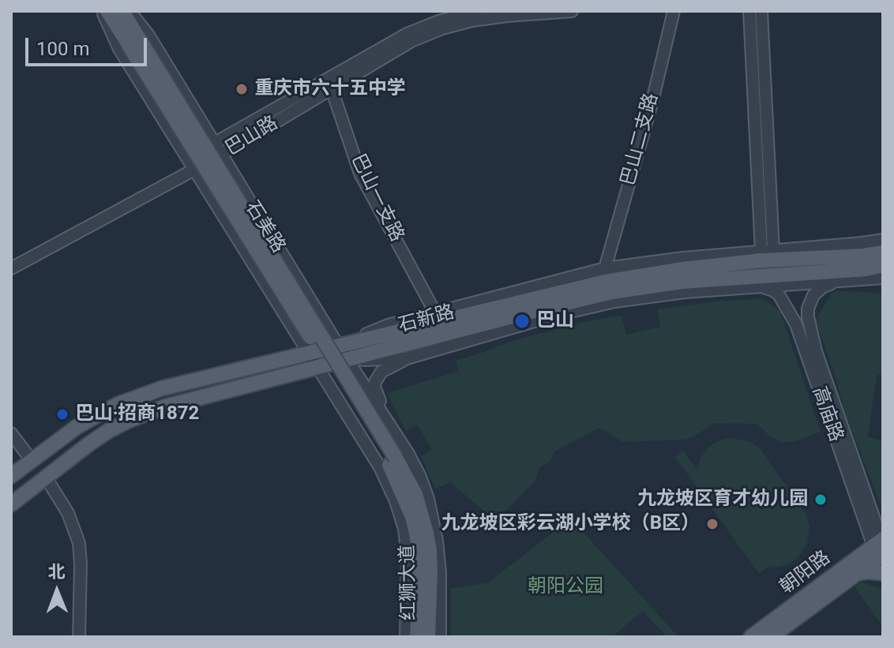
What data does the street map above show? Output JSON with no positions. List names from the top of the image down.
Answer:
{
  "streets": {
    "main road": [
      "石美路",
      "石新路",
      "朝阳路",
      "红狮大道"
    ],
    "street": [
      "巴山路",
      "巴山二支路",
      "巴山一支路",
      "高庙路"
    ]
  },
  "crossings": [
    ["巴山路", "巴山一支路"],
    ["石美路", "红狮大道"],
    ["高庙路", "朝阳路"]
  ],
  "parks": ["朝阳公园"],
  "places": [
    "重庆市六十五中学",
    "巴山",
    "巴山‧招商1872",
    "九龙坡区育才幼儿园",
    "九龙坡区彩云湖小学校（B区）"
  ],
  "scale_bar": "100 m",
  "north": "top"
}
